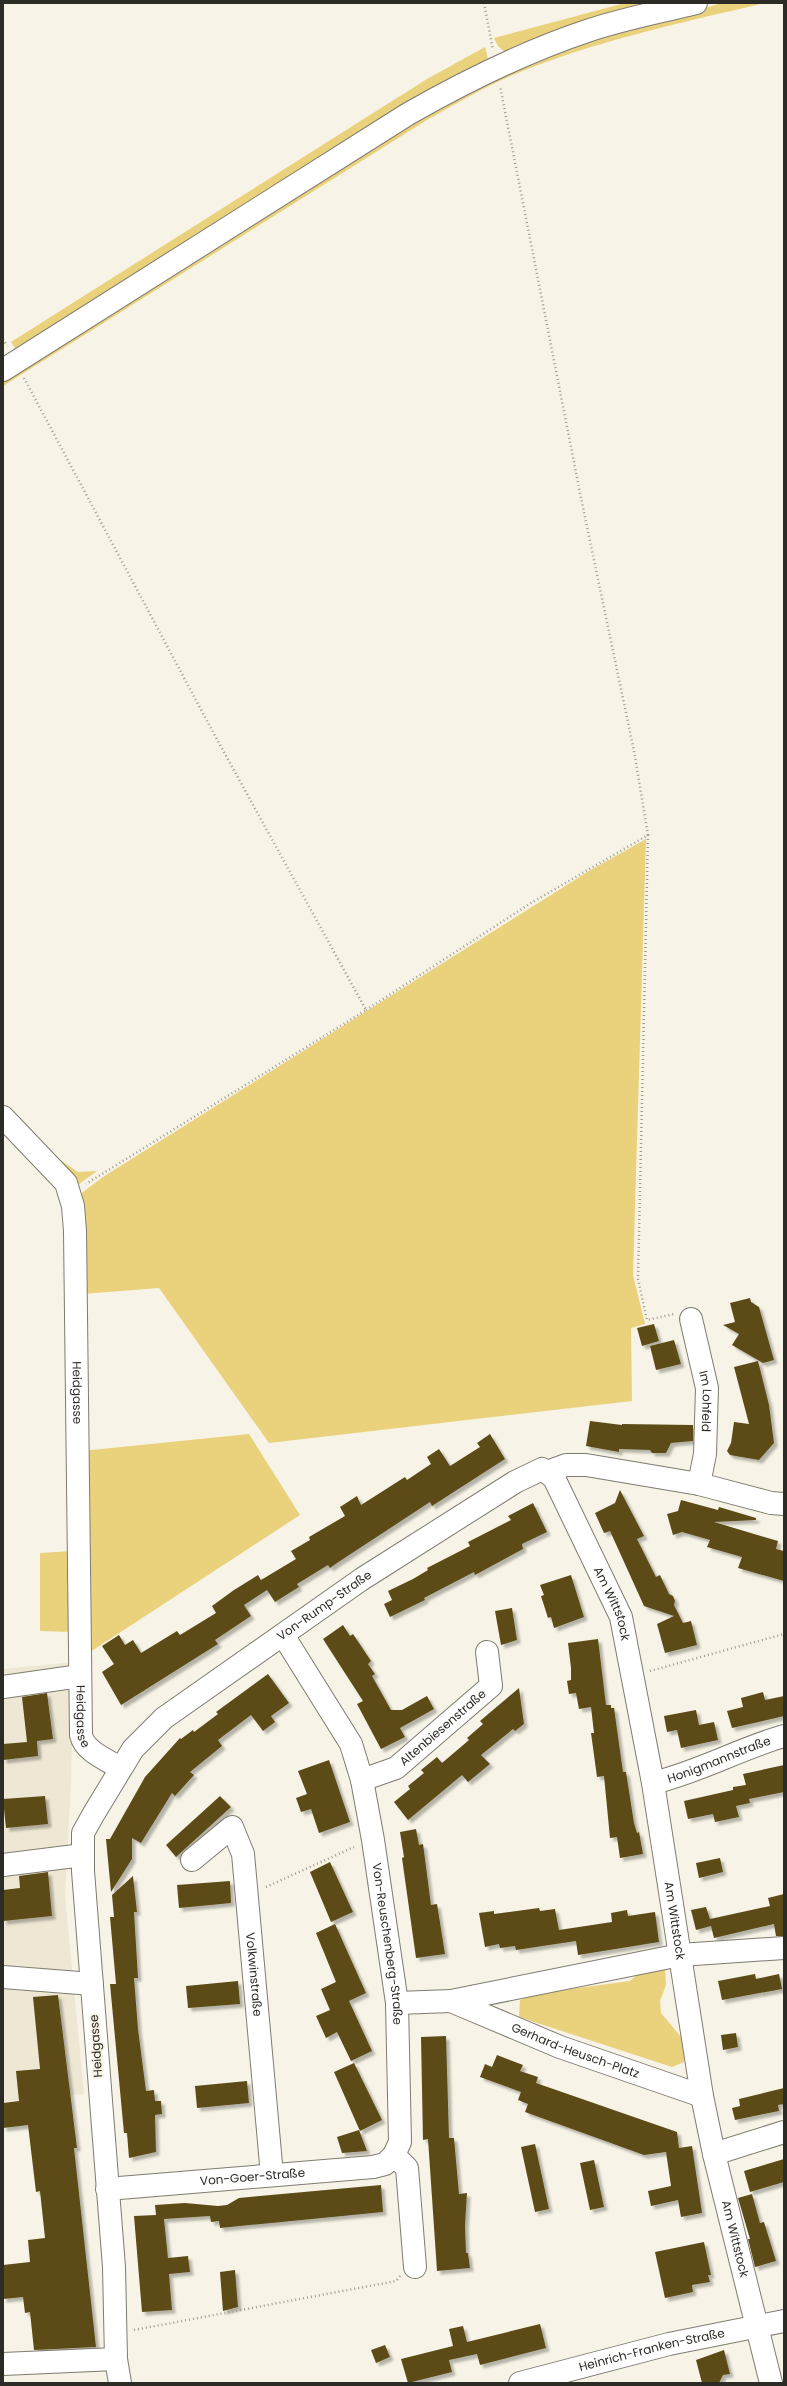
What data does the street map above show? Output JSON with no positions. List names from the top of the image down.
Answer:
{
  "streets": {
    "street": [
      "Heidgasse",
      "Im Lohfeld",
      "Am Wittstock",
      "Von-Rump-Straße",
      "Altenbiesenstraße",
      "Honigmannstraße",
      "Von-Reuschenberg-Straße",
      "Volkwinstraße",
      "Gerhard-Heusch-Platz",
      "Von-Goer-Straße",
      "Heinrich-Franken-Straße"
    ]
  },
  "crossings": [
    ["Heidgasse", "Von-Rump-Straße"],
    ["Heidgasse", "Von-Goer-Straße"],
    ["Am Wittstock", "Von-Rump-Straße"],
    ["Am Wittstock", "Honigmannstraße"],
    ["Am Wittstock", "Gerhard-Heusch-Platz"],
    ["Am Wittstock", "Heinrich-Franken-Straße"],
    ["Von-Rump-Straße", "Von-Reuschenberg-Straße"],
    ["Altenbiesenstraße", "Von-Reuschenberg-Straße"],
    ["Von-Reuschenberg-Straße", "Gerhard-Heusch-Platz"],
    ["Von-Reuschenberg-Straße", "Von-Goer-Straße"],
    ["Volkwinstraße", "Von-Goer-Straße"]
  ]
}
